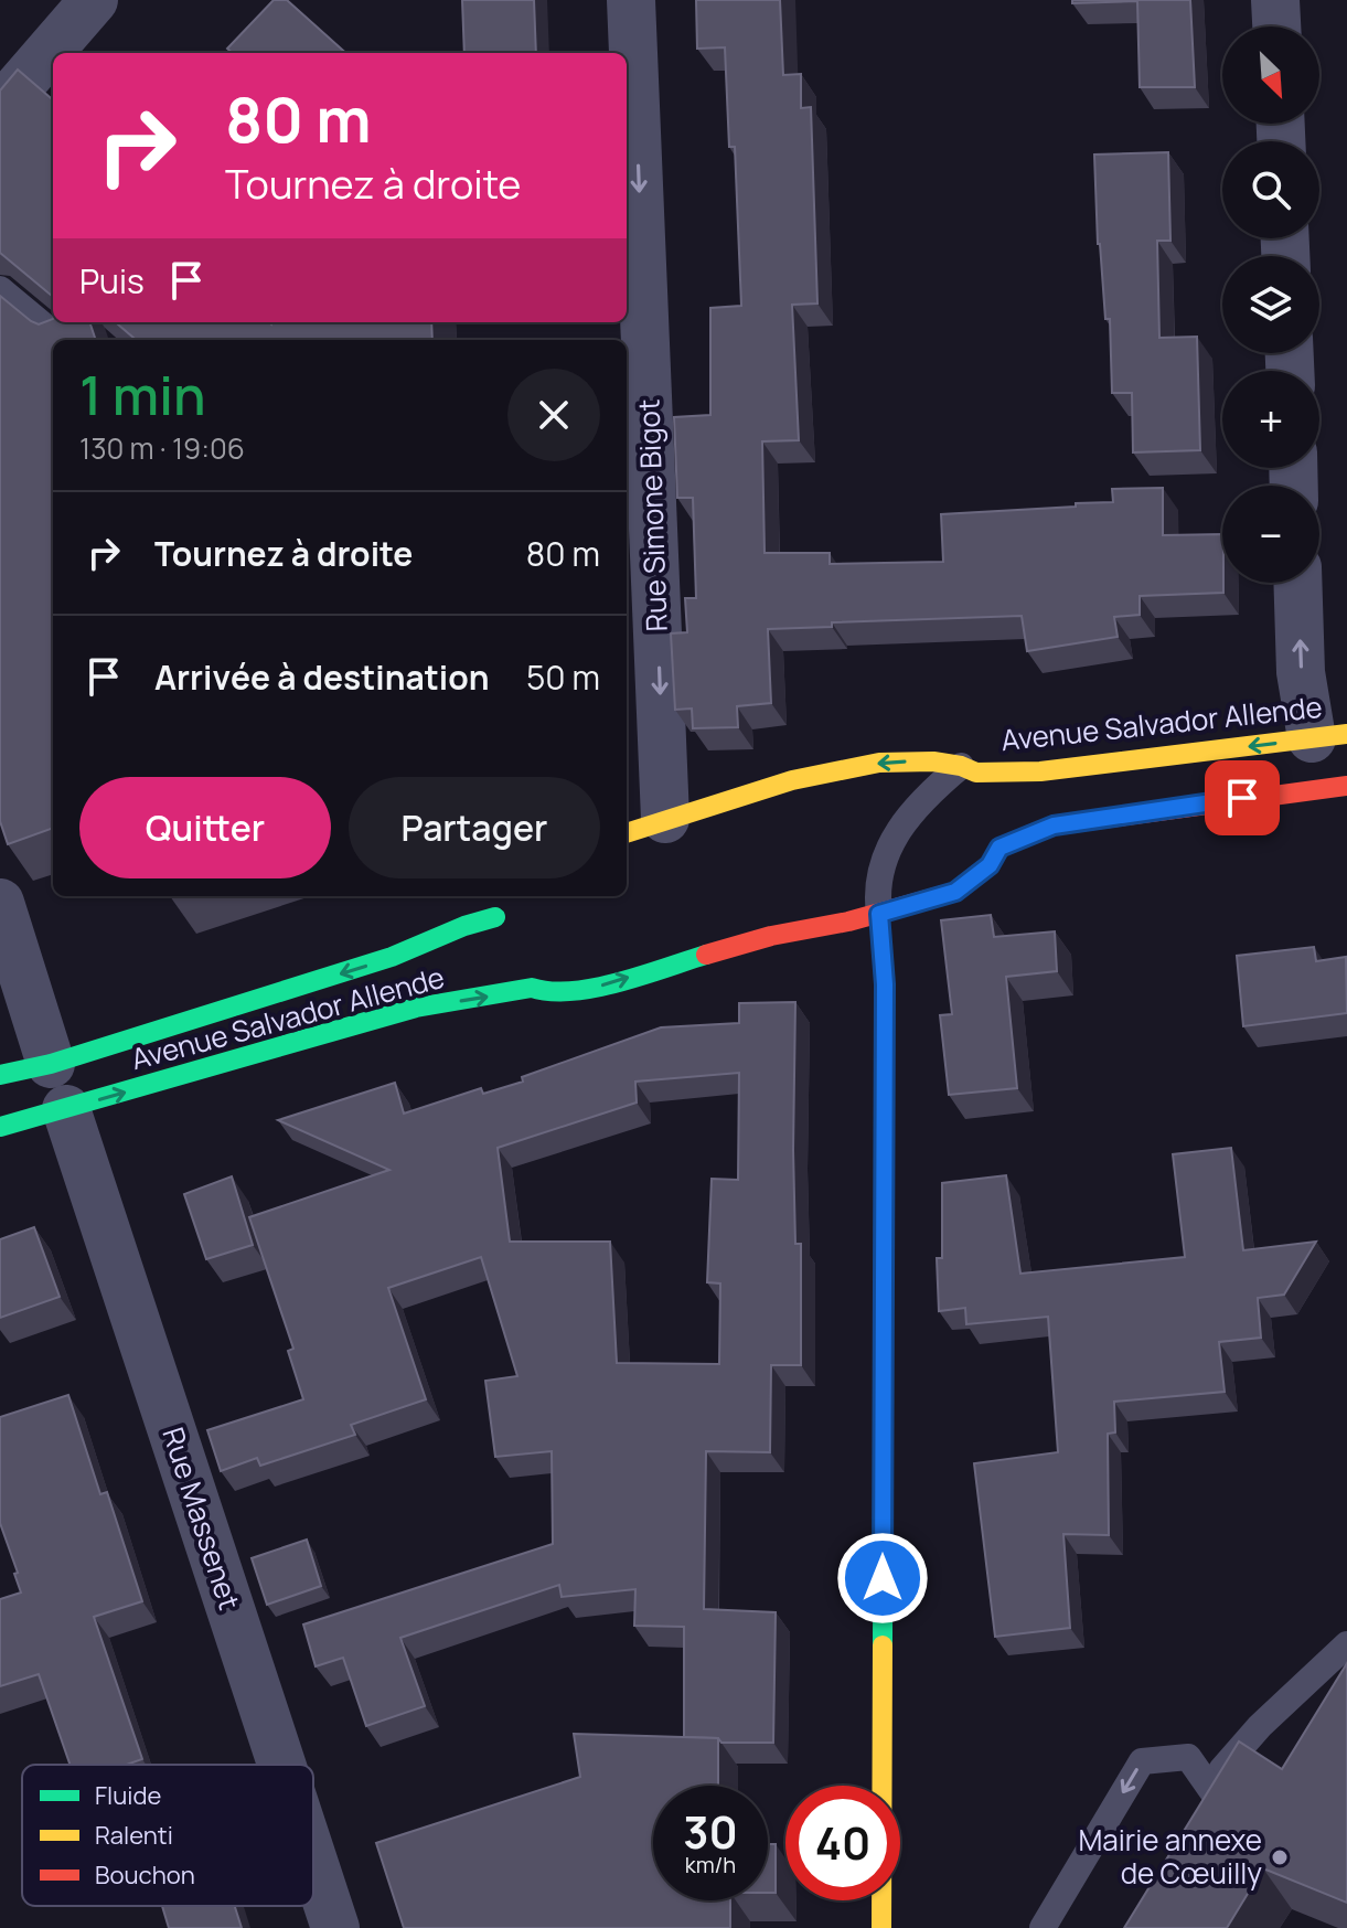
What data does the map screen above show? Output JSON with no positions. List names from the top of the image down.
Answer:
{
  "streets": {
    "main road": ["Avenue Salvador Allende"],
    "street": ["Rue Simone Bigot", "Rue Massenet"]
  },
  "crossings": [
    ["Rue Simone Bigot", "Avenue Salvador Allende"],
    ["Avenue Salvador Allende", "Rue Massenet"]
  ],
  "one_way": ["Rue Simone Bigot"],
  "places": ["Mairie annexe de Cœuilly"],
  "legend": ["Fluide", "Ralenti", "Bouchon"],
  "north": "bottom right",
  "page": {
    "map_buttons": ["+", "−"],
    "turn": ["80 m", "Tournez à droite"],
    "then": "Puis",
    "heading": ["1 min", "130 m · 19:06"],
    "list": [
      {
        "name": "Tournez à droite",
        "value": "80 m"
      },
      {
        "name": "Arrivée à destination",
        "value": "50 m"
      }
    ],
    "buttons": ["Quitter", "Partager"],
    "speed": "30 km/h",
    "limit": "40"
  }
}
